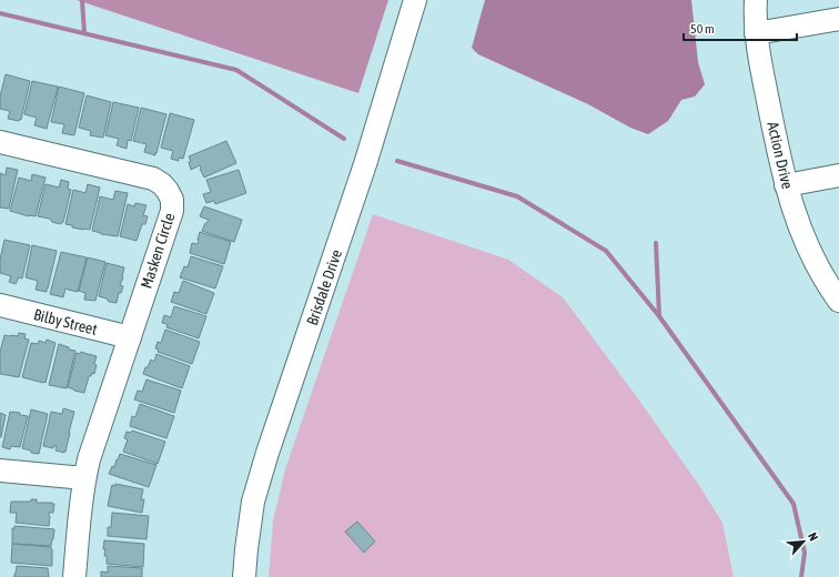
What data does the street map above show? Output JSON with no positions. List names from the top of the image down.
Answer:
{
  "streets": {
    "street": [
      "Action Drive",
      "Masken Circle",
      "Brisdale Drive",
      "Bilby Street"
    ]
  },
  "crossings": [
    ["Masken Circle", "Bilby Street"]
  ],
  "scale_bar": "50 m",
  "north": "top right"
}
